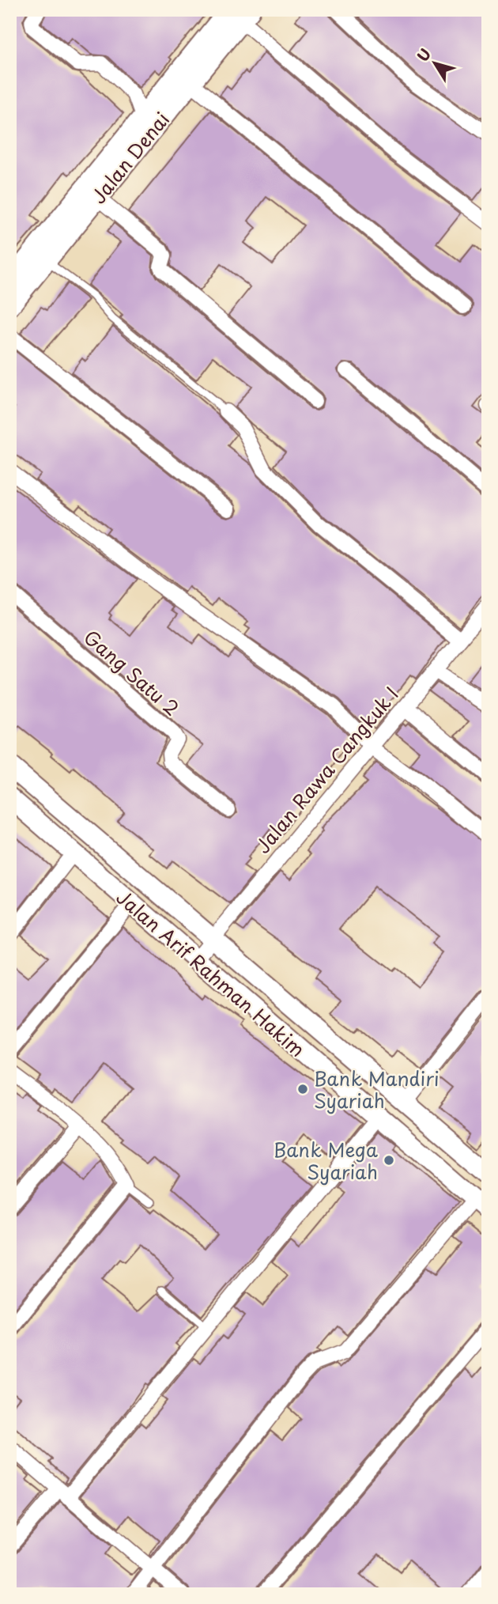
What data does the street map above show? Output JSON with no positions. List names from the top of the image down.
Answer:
{
  "streets": {
    "main road": ["Jalan Denai", "Jalan Arif Rahman Hakim"],
    "street": ["Gang Satu 2", "Jalan Rawa Cangkuk I"]
  },
  "crossings": [
    ["Jalan Rawa Cangkuk I", "Jalan Arif Rahman Hakim"]
  ],
  "places": ["Bank Mandiri Syariah", "Bank Mega Syariah"],
  "north": "top left"
}
